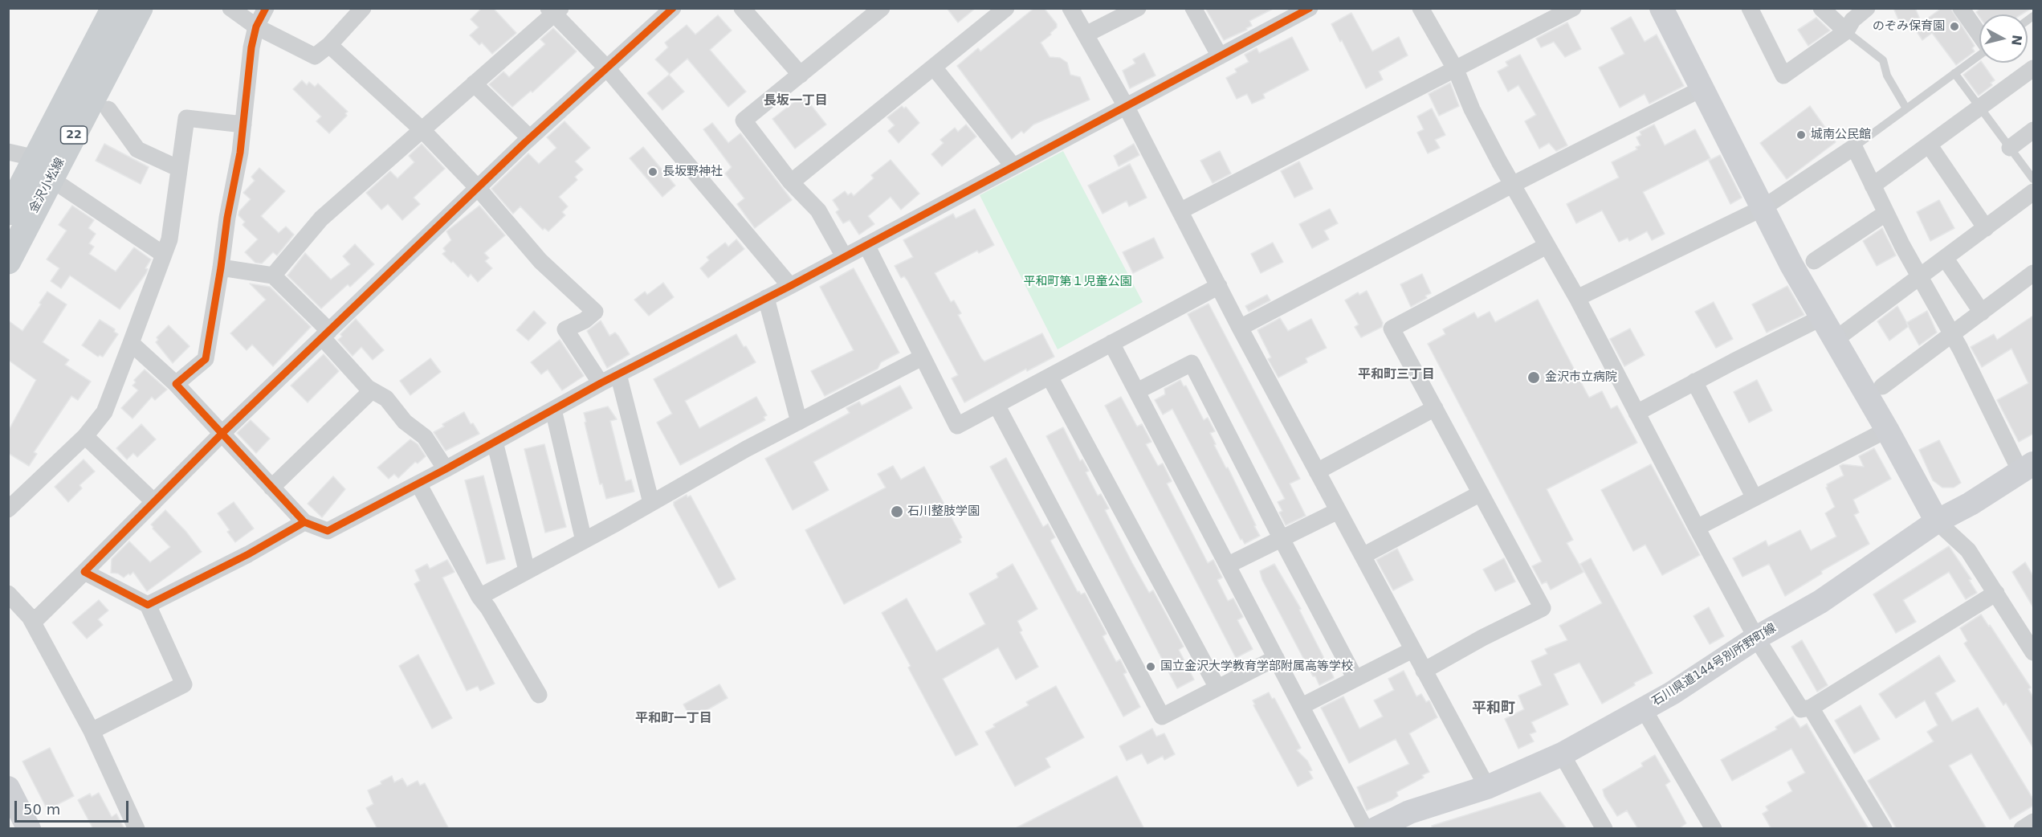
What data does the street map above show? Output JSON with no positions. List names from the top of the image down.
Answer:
{
  "streets": {
    "main road": ["22", "金沢小松線", "石川県道144号別所野町線"]
  },
  "districts": [
    "長坂一丁目",
    "平和町三丁目",
    "平和町",
    "平和町一丁目"
  ],
  "parks": ["平和町第１児童公園"],
  "places": [
    "のぞみ保育園",
    "城南公民館",
    "長坂野神社",
    "金沢市立病院",
    "石川整肢学園",
    "国立金沢大学教育学部附属高等学校"
  ],
  "scale_bar": "50 m",
  "north": "right"
}
